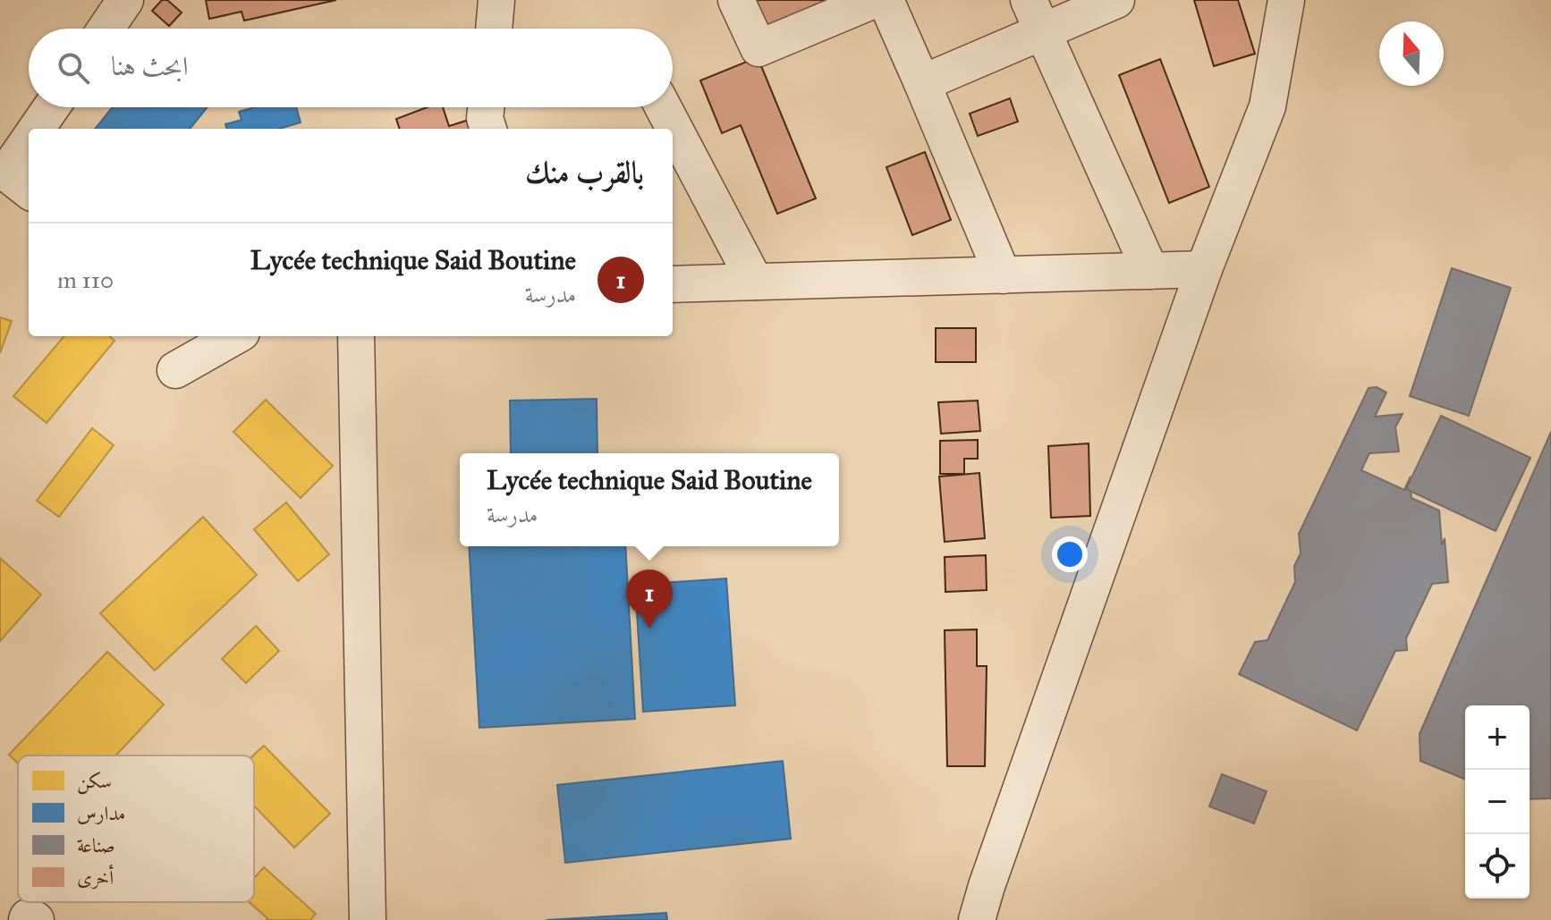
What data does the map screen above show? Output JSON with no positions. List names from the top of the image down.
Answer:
{
  "legend": [
    "سكن",
    "مدارس",
    "صناعة",
    "أخرى"
  ],
  "north": "top",
  "page": {
    "search": "ابحث هنا",
    "heading": "بالقرب منك",
    "list": [
      {
        "mark": "1",
        "name": "Lycée technique Said Boutine",
        "note": "مدرسة",
        "value": "110 m"
      }
    ],
    "popup": ["Lycée technique Said Boutine", "مدرسة"],
    "pins": "1",
    "map_buttons": ["+", "−"]
  }
}
